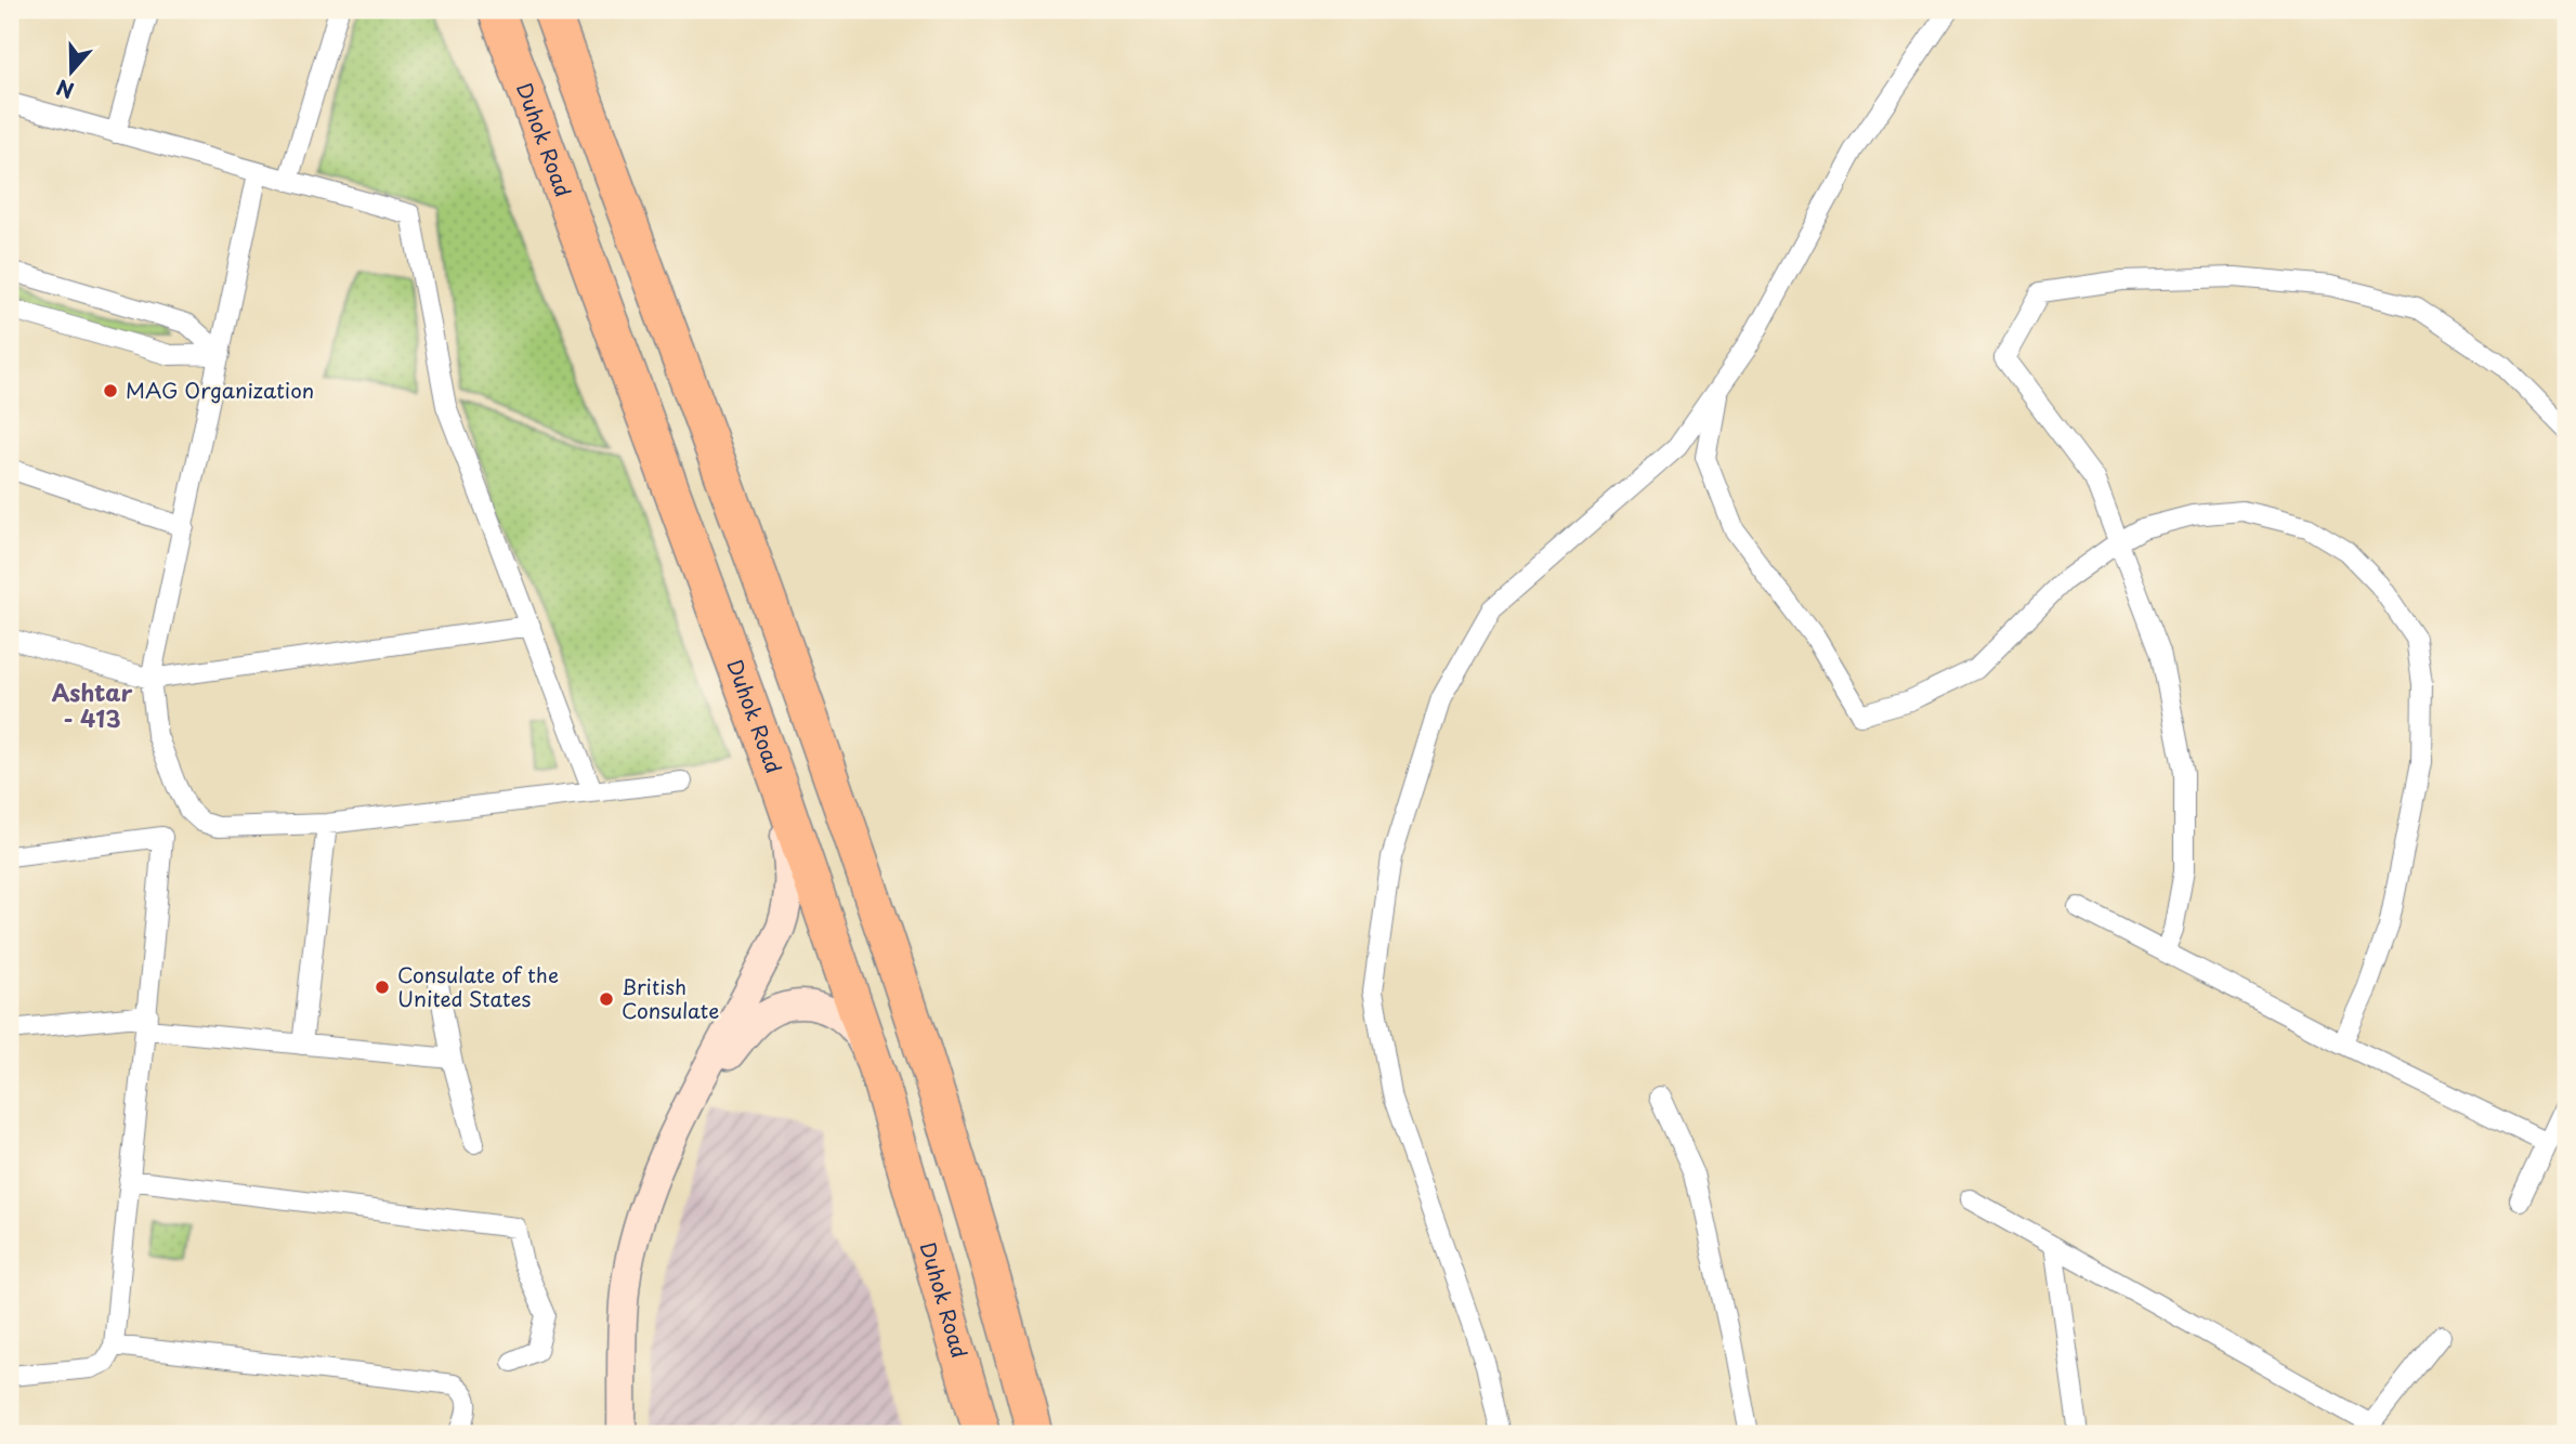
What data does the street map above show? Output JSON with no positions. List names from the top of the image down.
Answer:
{
  "streets": {
    "highway": ["Duhok Road"]
  },
  "districts": ["Ashtar - 413"],
  "places": ["MAG Organization", "Consulate of the United States", "British Consulate"],
  "north": "bottom"
}
